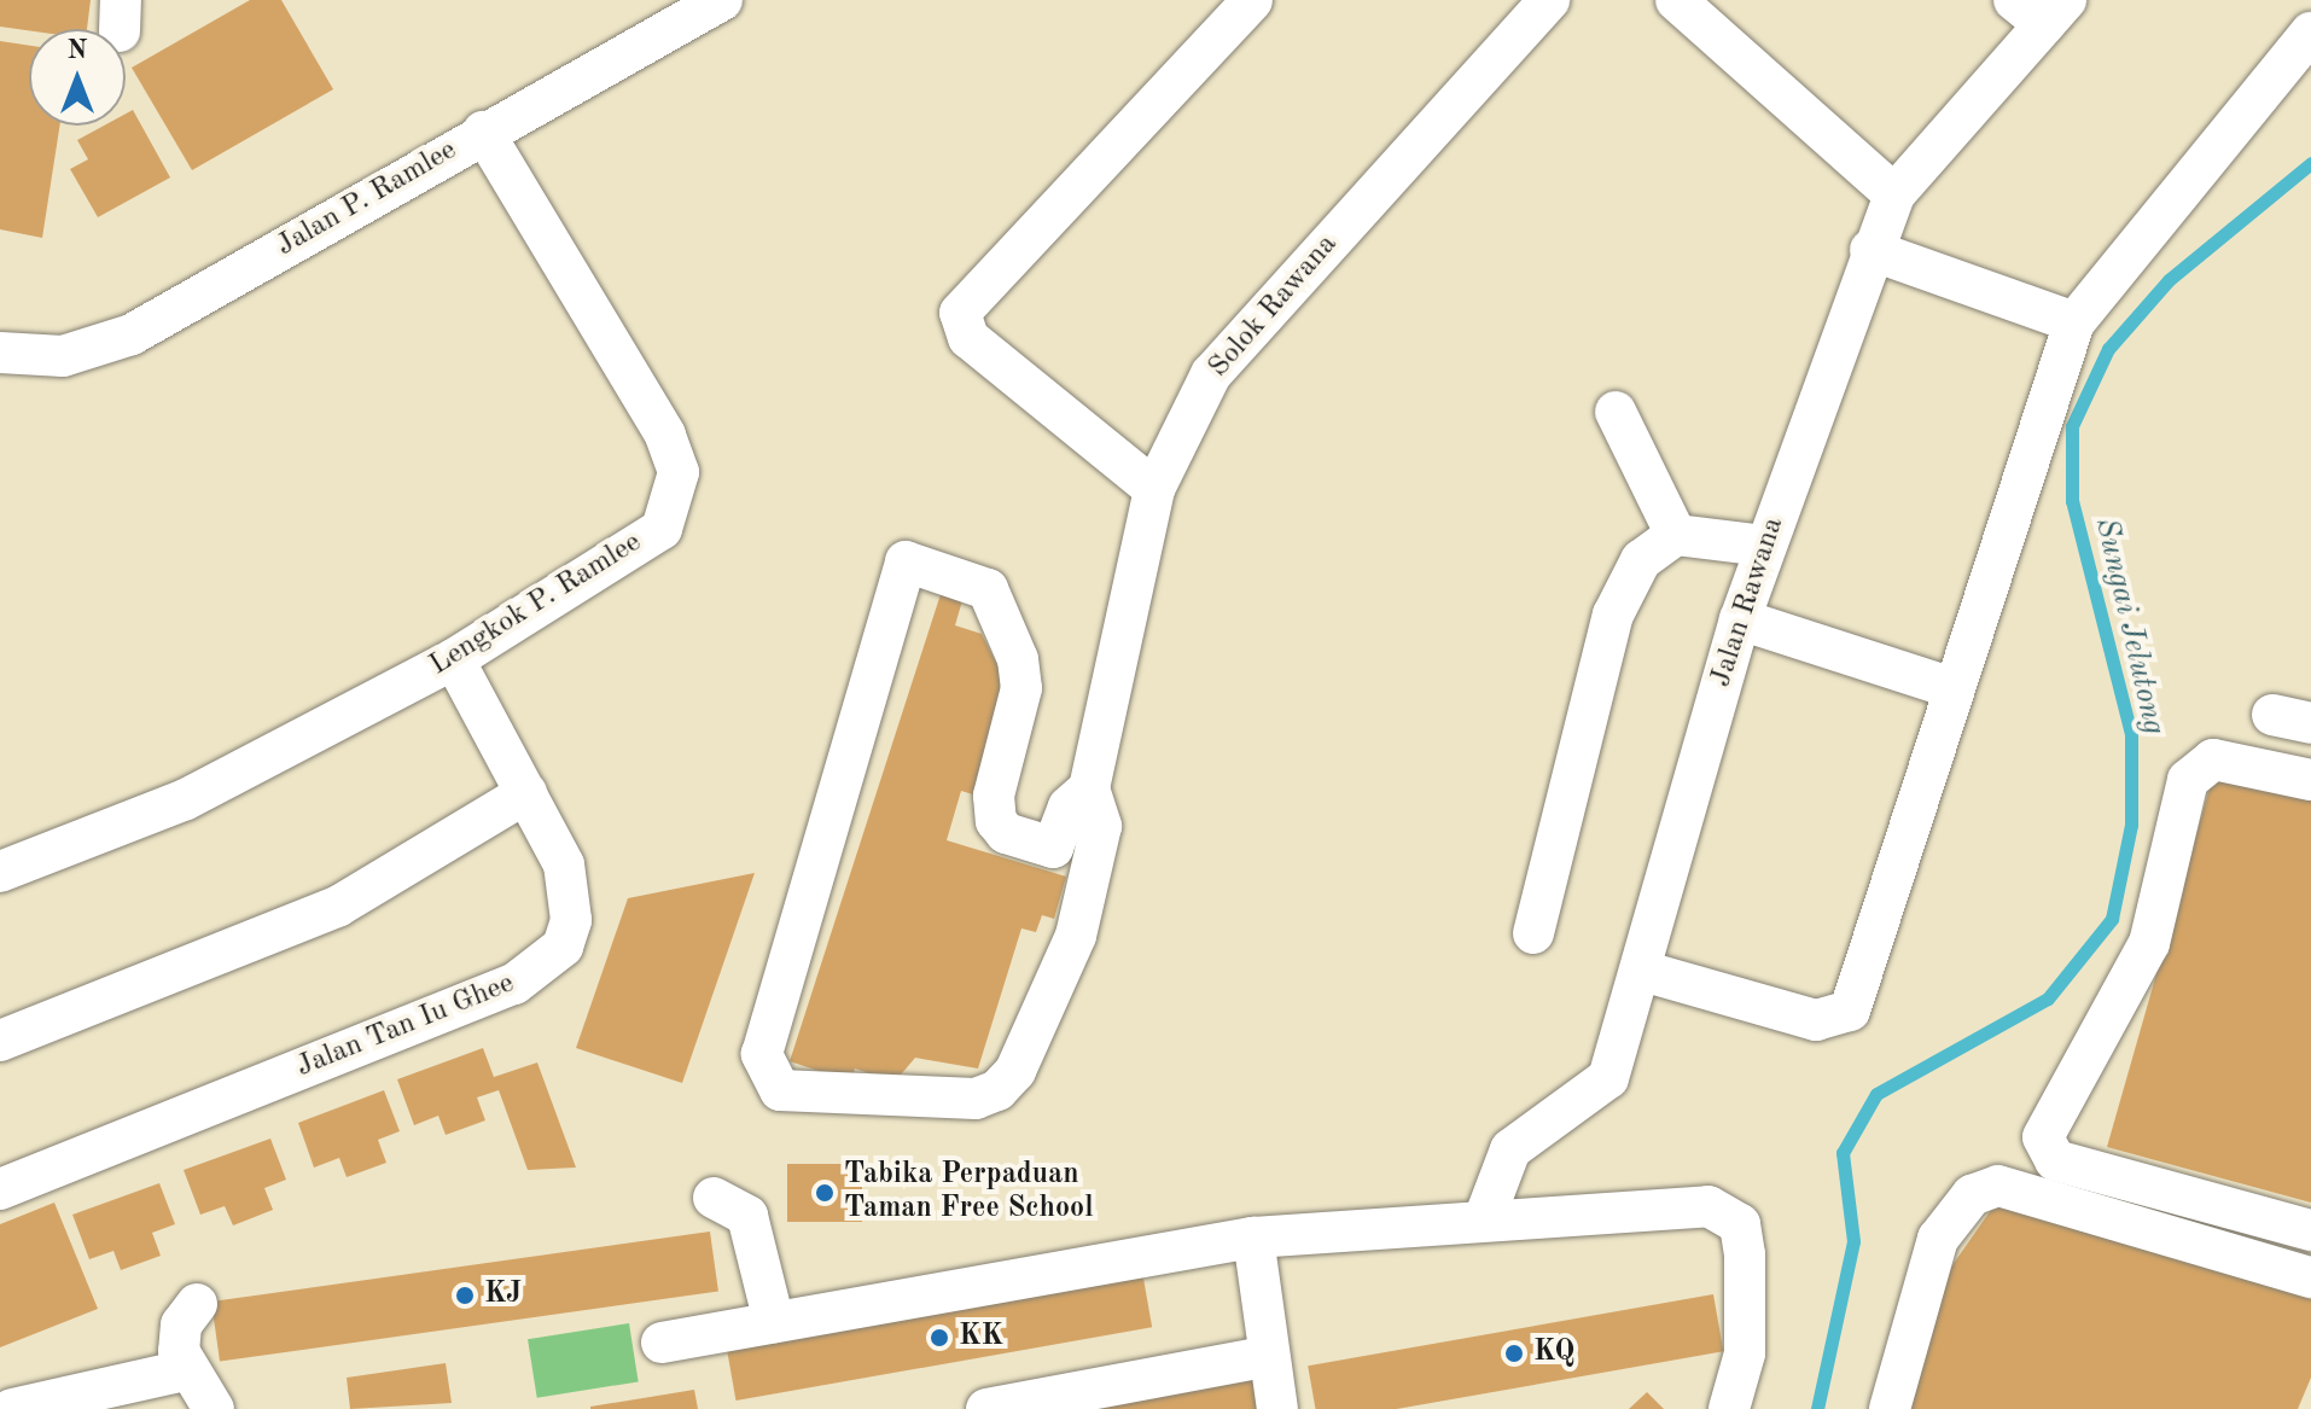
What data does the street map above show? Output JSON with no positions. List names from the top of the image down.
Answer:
{
  "streets": {
    "street": [
      "Jalan P. Ramlee",
      "Solok Rawana",
      "Jalan Rawana",
      "Lengkok P. Ramlee",
      "Jalan Tan Iu Ghee"
    ]
  },
  "crossings": [
    ["Jalan P. Ramlee", "Lengkok P. Ramlee"],
    ["Lengkok P. Ramlee", "Jalan Tan Iu Ghee"]
  ],
  "water": ["Sungai Jelutong"],
  "places": [
    "Tabika Perpaduan Taman Free School",
    "KJ",
    "KK",
    "KQ"
  ],
  "north": "top"
}
